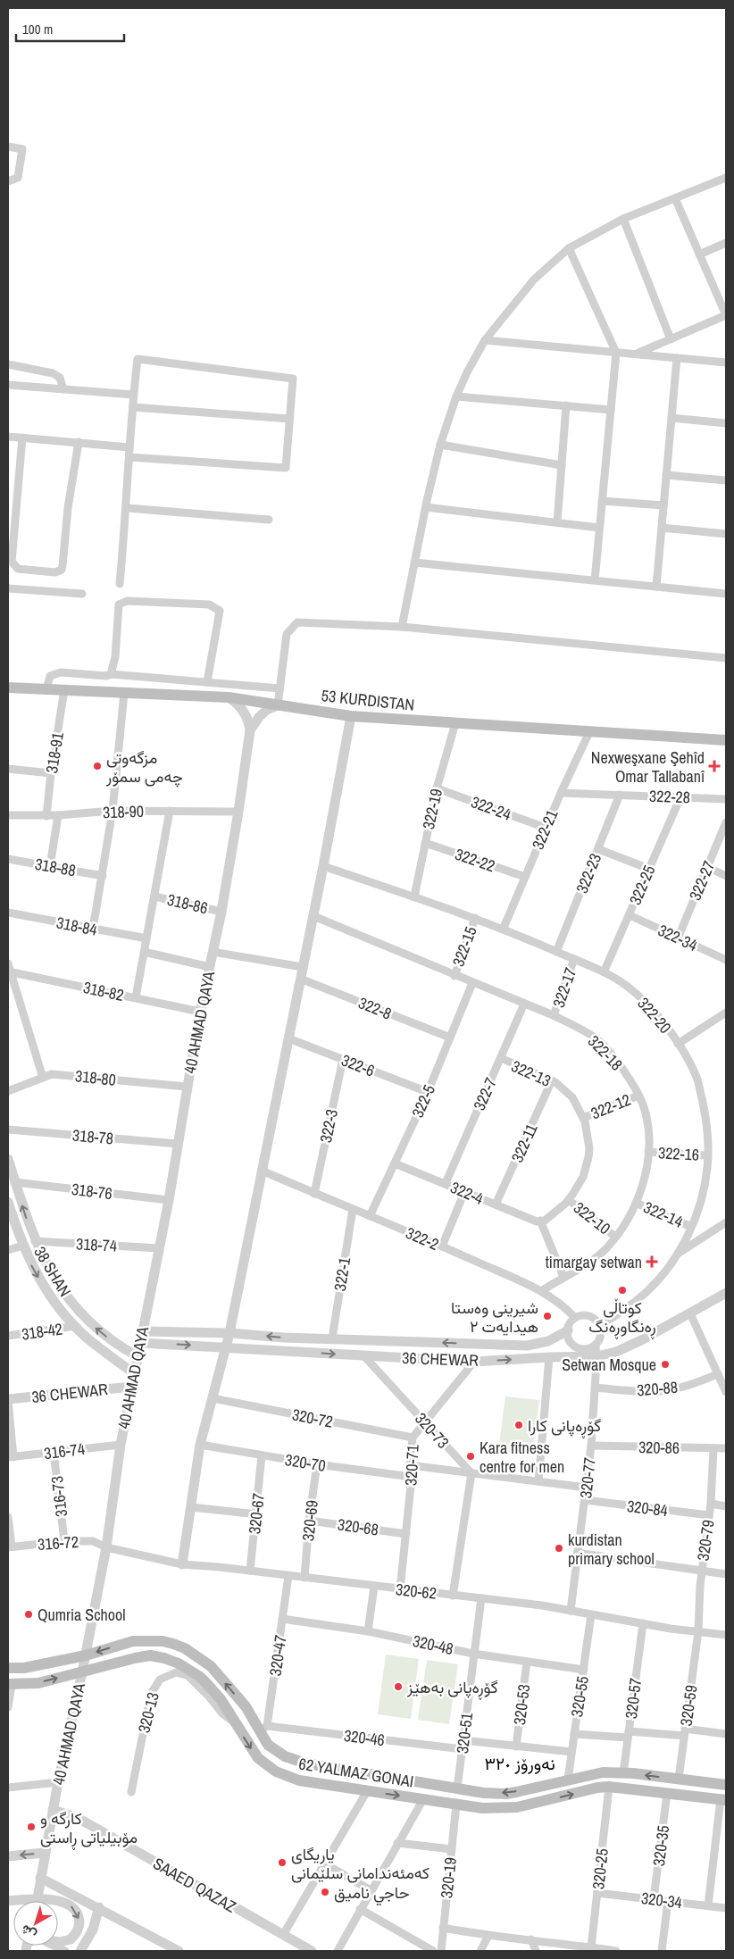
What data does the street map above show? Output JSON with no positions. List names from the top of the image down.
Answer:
{
  "streets": {
    "main road": ["53 KURDISTAN", "62 YALMAZ GONAI"],
    "street": [
      "318-91",
      "322-28",
      "322-24",
      "322-19",
      "318-90",
      "322-21",
      "322-22",
      "318-88",
      "322-23",
      "322-27",
      "322-25",
      "318-86",
      "318-84",
      "322-34",
      "322-15",
      "322-17",
      "318-82",
      "322-8",
      "322-20",
      "40 AHMAD QAYA",
      "322-18",
      "322-6",
      "322-13",
      "318-80",
      "322-7",
      "322-5",
      "322-12",
      "322-3",
      "318-78",
      "322-11",
      "322-16",
      "318-76",
      "322-4",
      "322-14",
      "322-10",
      "322-2",
      "318-74",
      "38 SHAN",
      "322-1",
      "318-42",
      "36 CHEWAR",
      "320-88",
      "320-72",
      "320-73",
      "320-86",
      "316-74",
      "320-70",
      "320-71",
      "320-77",
      "316-73",
      "320-84",
      "320-67",
      "320-69",
      "320-68",
      "320-79",
      "316-72",
      "320-62",
      "320-48",
      "320-47",
      "320-55",
      "320-57",
      "320-53",
      "320-59",
      "320-13",
      "320-51",
      "320-46",
      "320-35",
      "320-25",
      "320-19",
      "SAAED QAZAZ",
      "320-34"
    ]
  },
  "crossings": [
    ["53 KURDISTAN", "318-91"],
    ["53 KURDISTAN", "322-19"],
    ["53 KURDISTAN", "322-21"],
    ["53 KURDISTAN", "40 AHMAD QAYA"],
    ["318-91", "318-90"],
    ["322-28", "322-21"],
    ["322-28", "322-23"],
    ["322-28", "322-25"],
    ["322-24", "322-19"],
    ["322-24", "322-21"],
    ["322-19", "322-22"],
    ["322-19", "322-20"],
    ["318-90", "40 AHMAD QAYA"],
    ["322-21", "322-22"],
    ["322-21", "322-20"],
    ["322-23", "322-20"],
    ["322-27", "322-34"],
    ["322-25", "322-34"],
    ["322-25", "322-20"],
    ["318-86", "40 AHMAD QAYA"],
    ["322-15", "322-20"],
    ["322-15", "322-18"],
    ["322-17", "322-20"],
    ["322-17", "322-18"],
    ["318-82", "40 AHMAD QAYA"],
    ["322-8", "322-5"],
    ["322-20", "322-16"],
    ["322-20", "322-14"],
    ["322-20", "322-2"],
    ["322-20", "320-77"],
    ["40 AHMAD QAYA", "318-80"],
    ["40 AHMAD QAYA", "318-78"],
    ["40 AHMAD QAYA", "318-76"],
    ["40 AHMAD QAYA", "318-74"],
    ["40 AHMAD QAYA", "38 SHAN"],
    ["40 AHMAD QAYA", "36 CHEWAR"],
    ["40 AHMAD QAYA", "316-74"],
    ["40 AHMAD QAYA", "316-72"],
    ["40 AHMAD QAYA", "320-62"],
    ["40 AHMAD QAYA", "62 YALMAZ GONAI"],
    ["40 AHMAD QAYA", "SAAED QAZAZ"],
    ["322-18", "322-7"],
    ["322-18", "322-5"],
    ["322-18", "322-12"],
    ["322-18", "322-16"],
    ["322-18", "322-14"],
    ["322-18", "322-10"],
    ["322-18", "322-2"],
    ["322-6", "322-5"],
    ["322-6", "322-3"],
    ["322-13", "322-7"],
    ["322-13", "322-12"],
    ["322-13", "322-11"],
    ["322-13", "322-4"],
    ["322-13", "322-10"],
    ["322-7", "322-4"],
    ["322-5", "322-4"],
    ["322-5", "322-2"],
    ["322-3", "322-2"],
    ["322-11", "322-4"],
    ["318-76", "38 SHAN"],
    ["322-2", "322-1"],
    ["322-2", "320-77"],
    ["318-74", "38 SHAN"],
    ["38 SHAN", "318-42"],
    ["36 CHEWAR", "320-73"],
    ["36 CHEWAR", "320-71"],
    ["36 CHEWAR", "320-77"],
    ["320-88", "320-77"],
    ["320-72", "320-71"],
    ["320-73", "320-71"],
    ["320-86", "320-77"],
    ["320-86", "320-79"],
    ["316-74", "316-73"],
    ["320-70", "320-71"],
    ["320-70", "320-67"],
    ["320-70", "320-69"],
    ["320-71", "320-68"],
    ["320-71", "320-62"],
    ["320-77", "320-84"],
    ["320-77", "320-62"],
    ["316-73", "316-72"],
    ["320-84", "320-79"],
    ["320-67", "320-62"],
    ["320-69", "320-68"],
    ["320-69", "320-62"],
    ["320-79", "320-62"],
    ["320-79", "320-59"],
    ["316-72", "320-62"],
    ["320-62", "320-47"],
    ["320-62", "320-55"],
    ["320-62", "320-57"],
    ["320-62", "320-59"],
    ["320-62", "320-51"],
    ["320-48", "320-47"],
    ["320-48", "320-55"],
    ["320-48", "320-53"],
    ["320-48", "320-51"],
    ["320-47", "320-46"],
    ["320-47", "62 YALMAZ GONAI"],
    ["320-55", "62 YALMAZ GONAI"],
    ["320-57", "62 YALMAZ GONAI"],
    ["320-59", "62 YALMAZ GONAI"],
    ["320-13", "62 YALMAZ GONAI"],
    ["320-51", "320-46"],
    ["320-51", "62 YALMAZ GONAI"],
    ["320-46", "62 YALMAZ GONAI"],
    ["62 YALMAZ GONAI", "320-35"],
    ["62 YALMAZ GONAI", "320-25"],
    ["62 YALMAZ GONAI", "320-19"],
    ["320-35", "320-34"],
    ["320-25", "320-34"]
  ],
  "districts": ["نەورۆز ٣٢٠"],
  "places": {
    "other": [
      "مزگەوتی چەمی سمۆر",
      "کوتاڵی ڕەنگاوڕەنگ",
      "شیرینی وەستا هیدایەت ٢",
      "Setwan Mosque",
      "گۆڕەپانی کارا",
      "Kara fitness centre for men",
      "kurdistan primary school",
      "Qumria School",
      "گۆڕەپانی بەهێز",
      "کارگە و مۆبیلیاتی ڕاستی",
      "یاریگای کەمئەندامانی سلێمانی",
      "حاجي ناميق"
    ],
    "health": ["Nexweşxane Şehîd Omar Tallabanî", "timargay setwan"]
  },
  "scale_bar": "100 m",
  "north": "bottom left"
}
